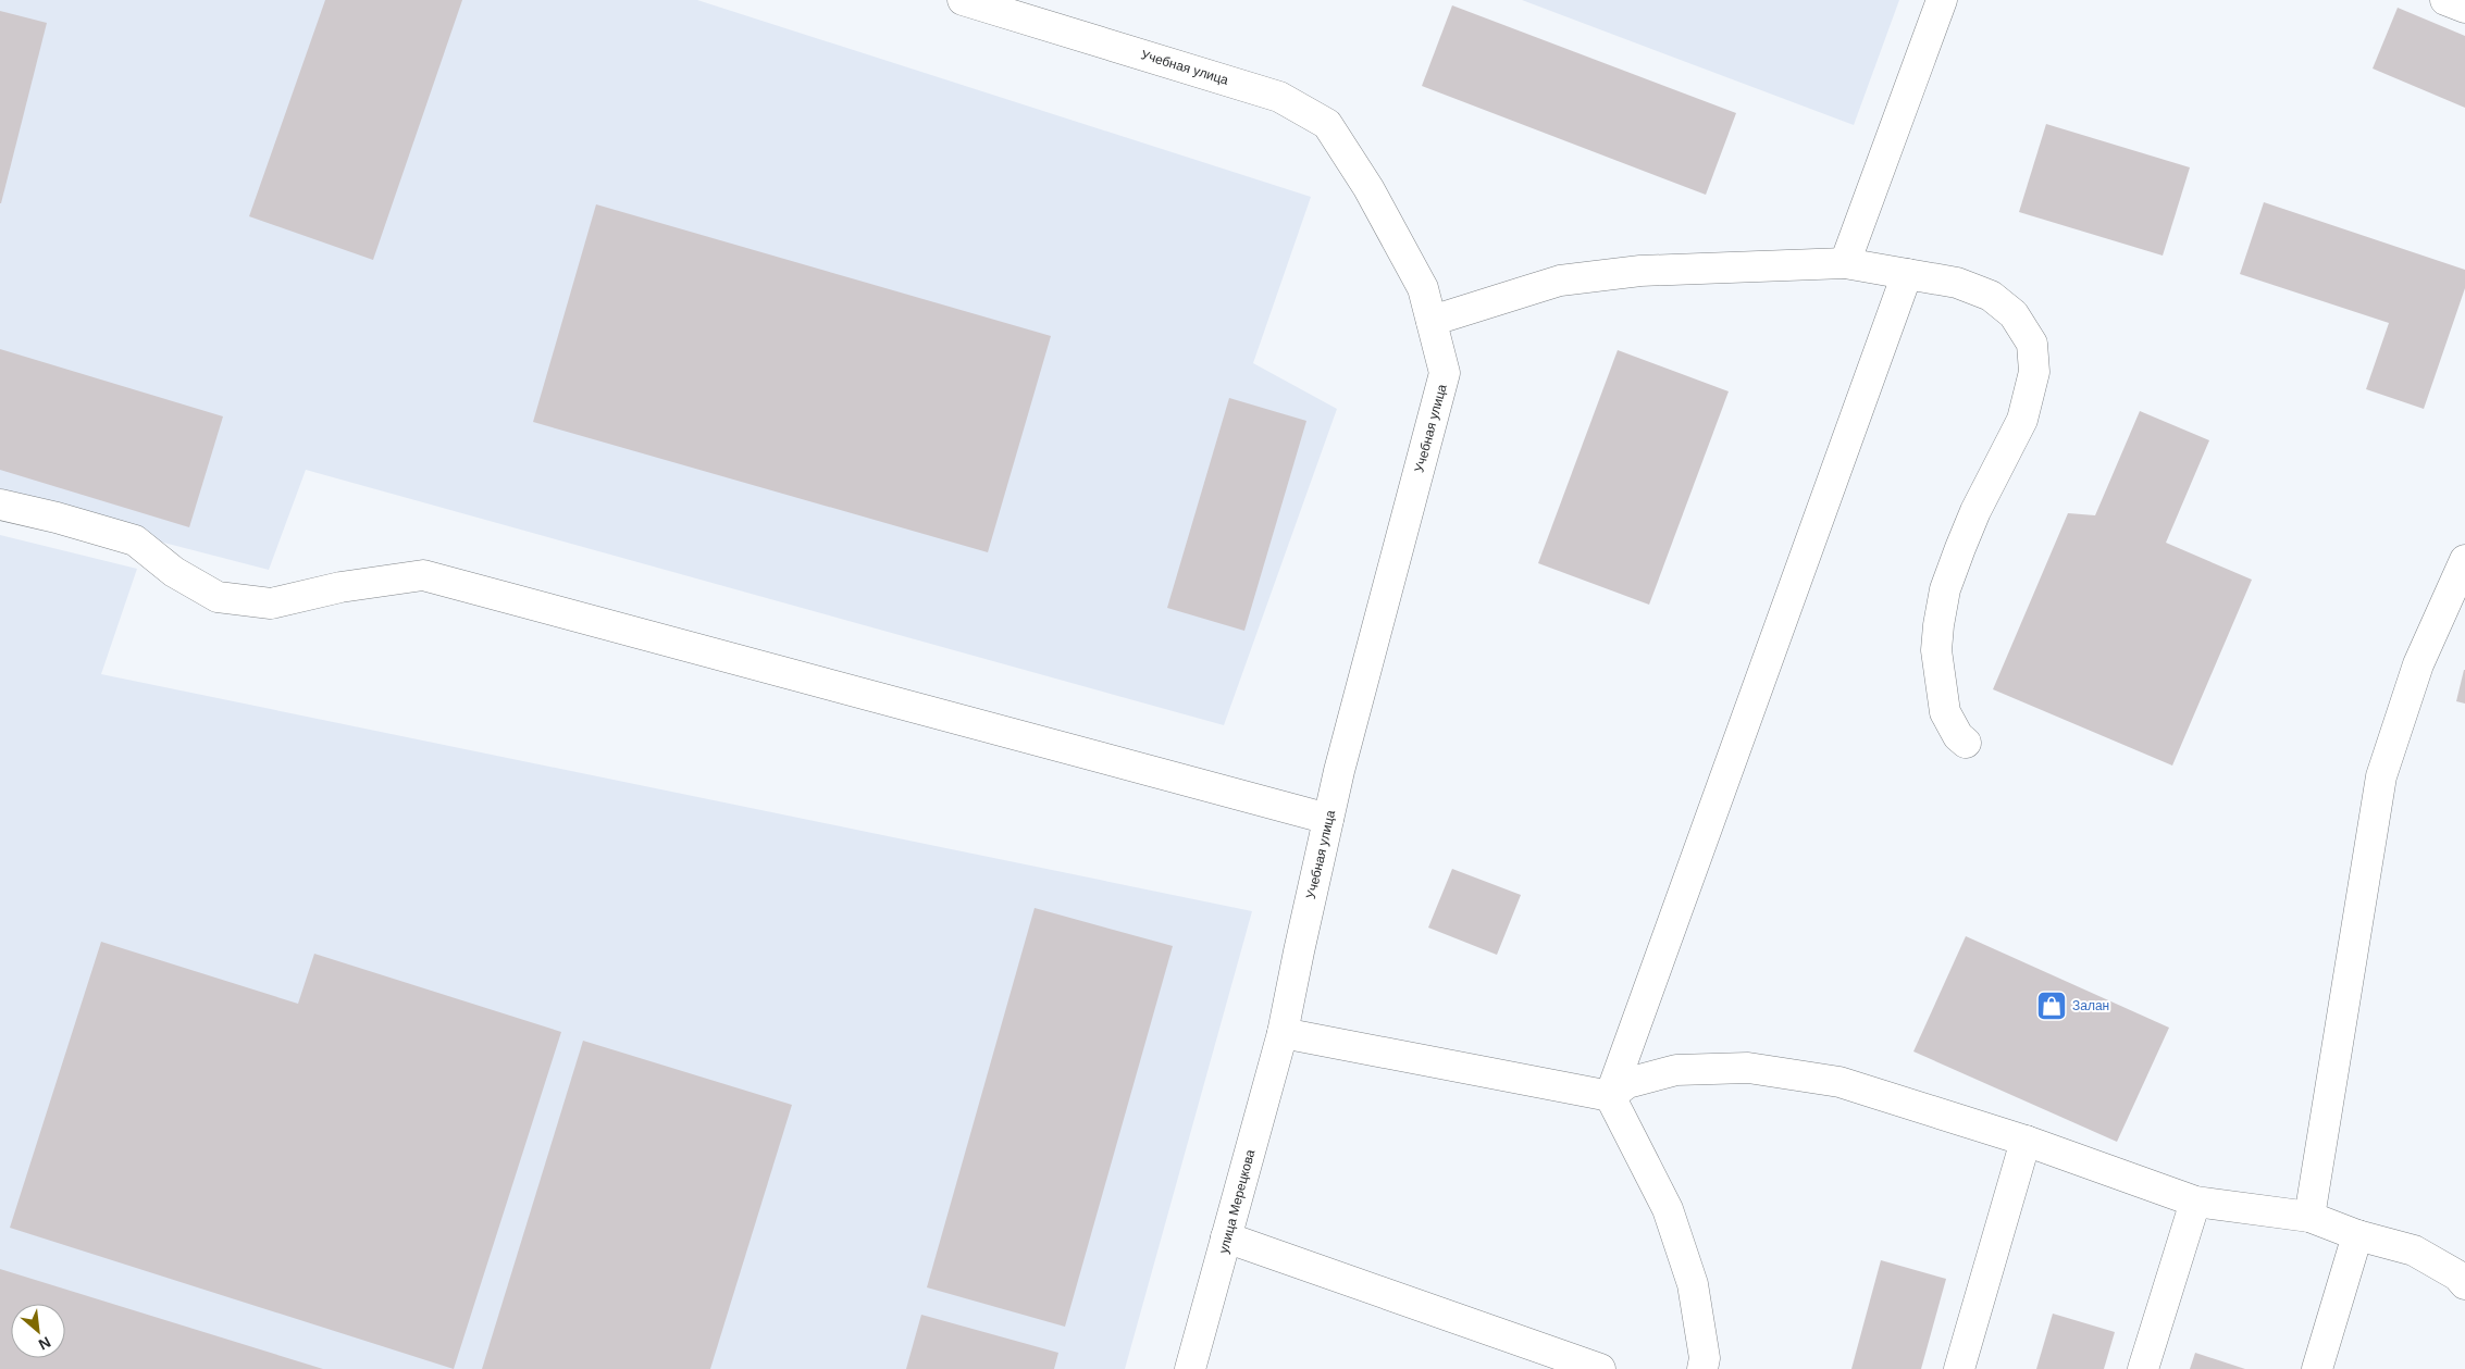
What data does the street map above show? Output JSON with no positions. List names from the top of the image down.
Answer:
{
  "streets": {
    "street": ["Учебная улица", "улица Мерецкова"]
  },
  "crossings": [
    ["Учебная улица", "улица Мерецкова"]
  ],
  "places": {
    "shop": ["Залан"]
  },
  "north": "bottom right"
}
